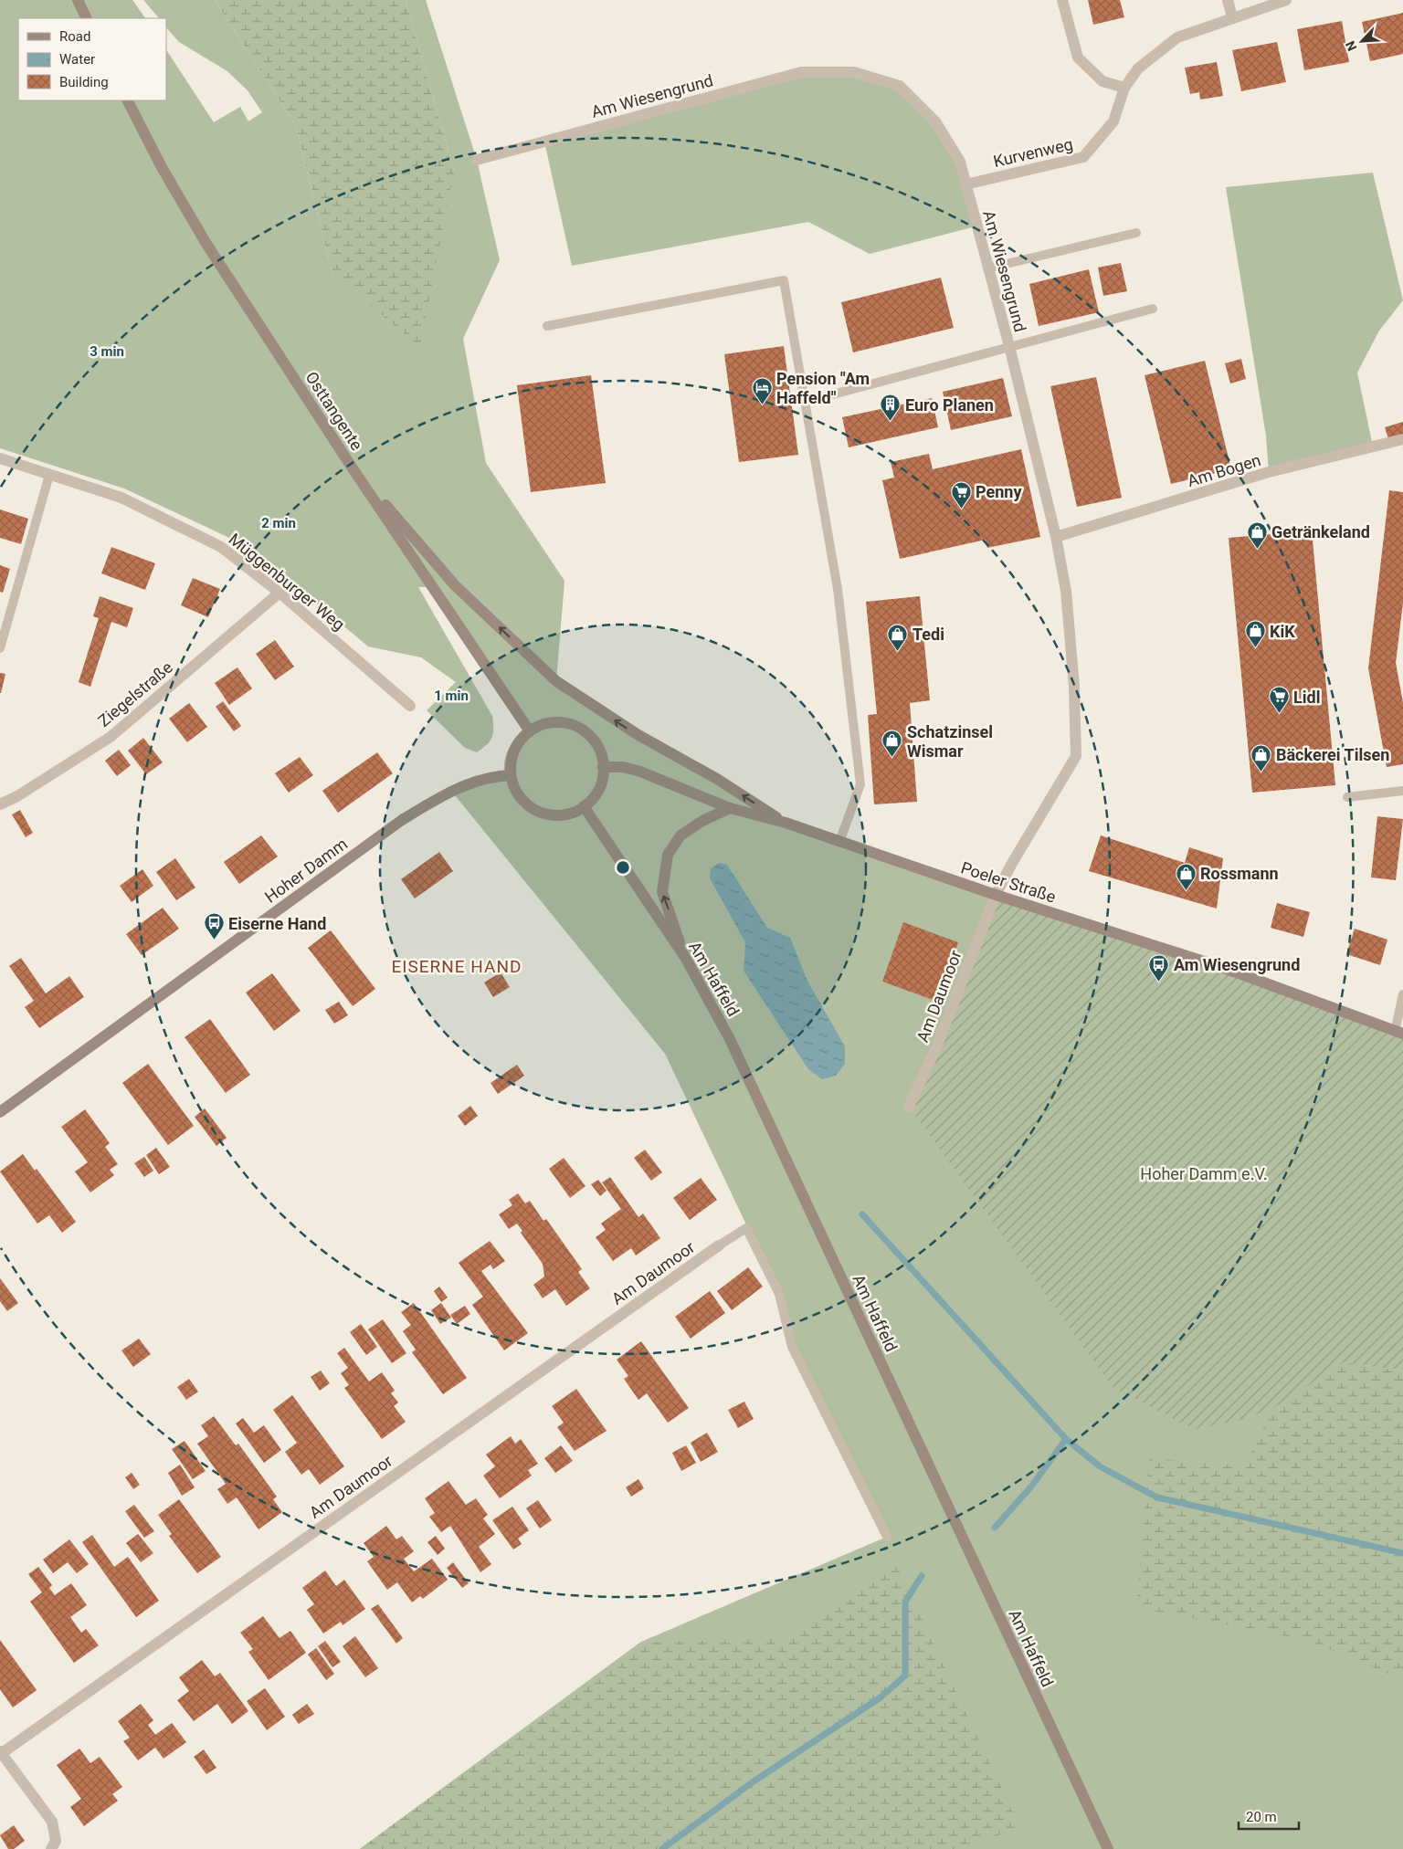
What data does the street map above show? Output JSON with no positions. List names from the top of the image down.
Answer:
{
  "streets": {
    "main road": [
      "Osttangente",
      "Hoher Damm",
      "Poeler Straße",
      "Am Haffeld"
    ],
    "street": [
      "Am Wiesengrund",
      "Kurvenweg",
      "Am Bogen",
      "Müggenburger Weg",
      "Ziegelstraße",
      "Am Daumoor"
    ]
  },
  "crossings": [
    ["Am Wiesengrund", "Kurvenweg"],
    ["Am Wiesengrund", "Am Bogen"],
    ["Am Wiesengrund", "Poeler Straße"],
    ["Am Wiesengrund", "Am Daumoor"],
    ["Osttangente", "Hoher Damm"],
    ["Osttangente", "Poeler Straße"],
    ["Osttangente", "Am Haffeld"],
    ["Müggenburger Weg", "Ziegelstraße"],
    ["Hoher Damm", "Poeler Straße"],
    ["Hoher Damm", "Am Haffeld"],
    ["Poeler Straße", "Am Haffeld"],
    ["Poeler Straße", "Am Daumoor"]
  ],
  "districts": ["EISERNE HAND"],
  "parks": ["Hoher Damm e.V."],
  "places": {
    "hotel": ["Pension \"Am Haffeld\""],
    "building": ["Euro Planen"],
    "supermarket": ["Penny", "Lidl"],
    "shop": [
      "Getränkeland",
      "KiK",
      "Tedi",
      "Schatzinsel Wismar",
      "Bäckerei Tilsen",
      "Rossmann"
    ],
    "bus stop": ["Eiserne Hand", "Am Wiesengrund"]
  },
  "legend": ["Road", "Water", "Building"],
  "scale_bar": "20 m",
  "north": "bottom left",
  "rings": ["3 min", "2 min", "1 min"]
}
